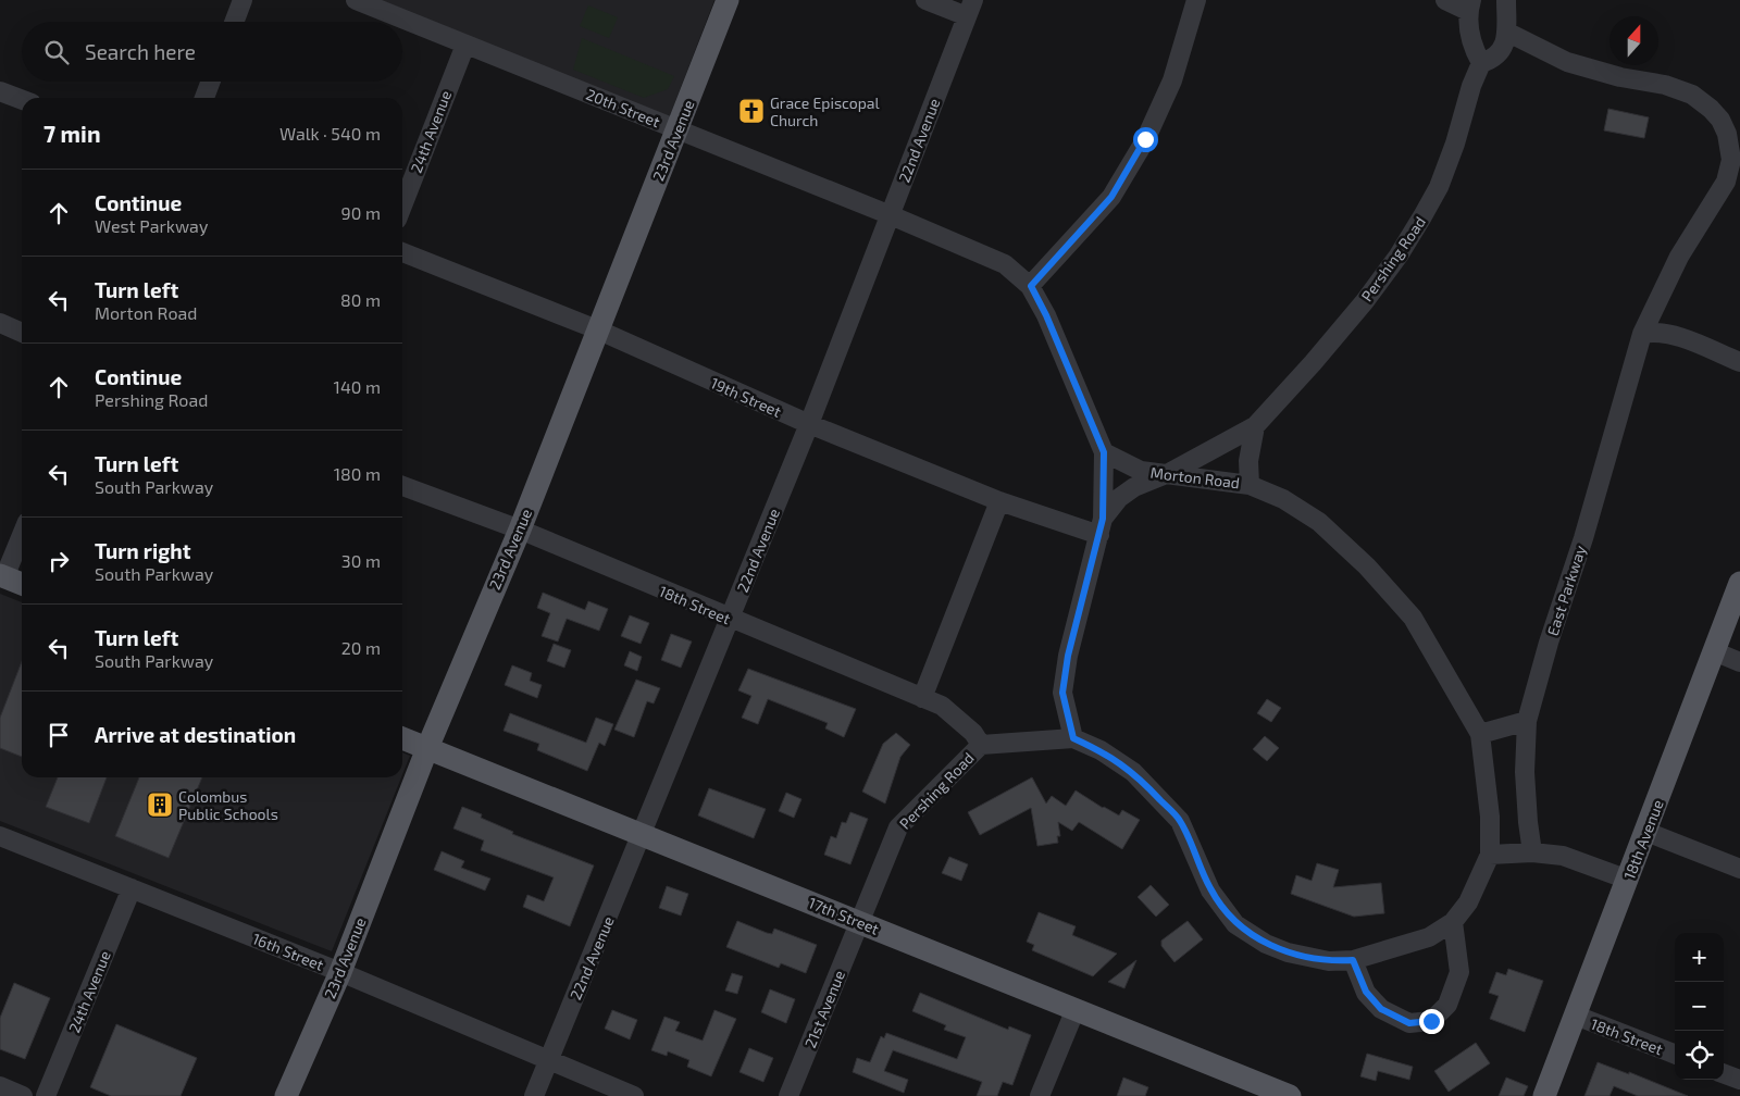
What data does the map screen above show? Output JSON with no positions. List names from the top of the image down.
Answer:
{
  "streets": {
    "main road": ["23rd Avenue", "18th Avenue", "17th Street"],
    "street": [
      "20th Street",
      "24th Avenue",
      "22nd Avenue",
      "Pershing Road",
      "19th Street",
      "Morton Road",
      "East Parkway",
      "18th Street",
      "16th Street",
      "21st Avenue"
    ]
  },
  "crossings": [
    ["20th Street", "24th Avenue"],
    ["20th Street", "23rd Avenue"],
    ["20th Street", "22nd Avenue"],
    ["24th Avenue", "16th Street"],
    ["23rd Avenue", "19th Street"],
    ["23rd Avenue", "18th Street"],
    ["23rd Avenue", "17th Street"],
    ["23rd Avenue", "16th Street"],
    ["22nd Avenue", "19th Street"],
    ["22nd Avenue", "18th Street"],
    ["22nd Avenue", "17th Street"],
    ["22nd Avenue", "16th Street"],
    ["Pershing Road", "19th Street"],
    ["Pershing Road", "Morton Road"],
    ["Pershing Road", "18th Street"],
    ["Pershing Road", "17th Street"],
    ["Pershing Road", "21st Avenue"],
    ["18th Street", "18th Avenue"],
    ["17th Street", "21st Avenue"]
  ],
  "places": {
    "church": ["Grace Episcopal Church"],
    "building": ["Colombus Public Schools"]
  },
  "north": "top",
  "page": {
    "search": "Search here",
    "heading": ["7 min", "Walk · 540 m"],
    "list": [
      ["Continue", "West Parkway", "90 m"],
      ["Turn left", "Morton Road", "80 m"],
      ["Continue", "Pershing Road", "140 m"],
      ["Turn left", "South Parkway", "180 m"],
      ["Turn right", "South Parkway", "30 m"],
      ["Turn left", "South Parkway", "20 m"],
      "Arrive at destination"
    ],
    "map_buttons": ["+", "−"]
  }
}
